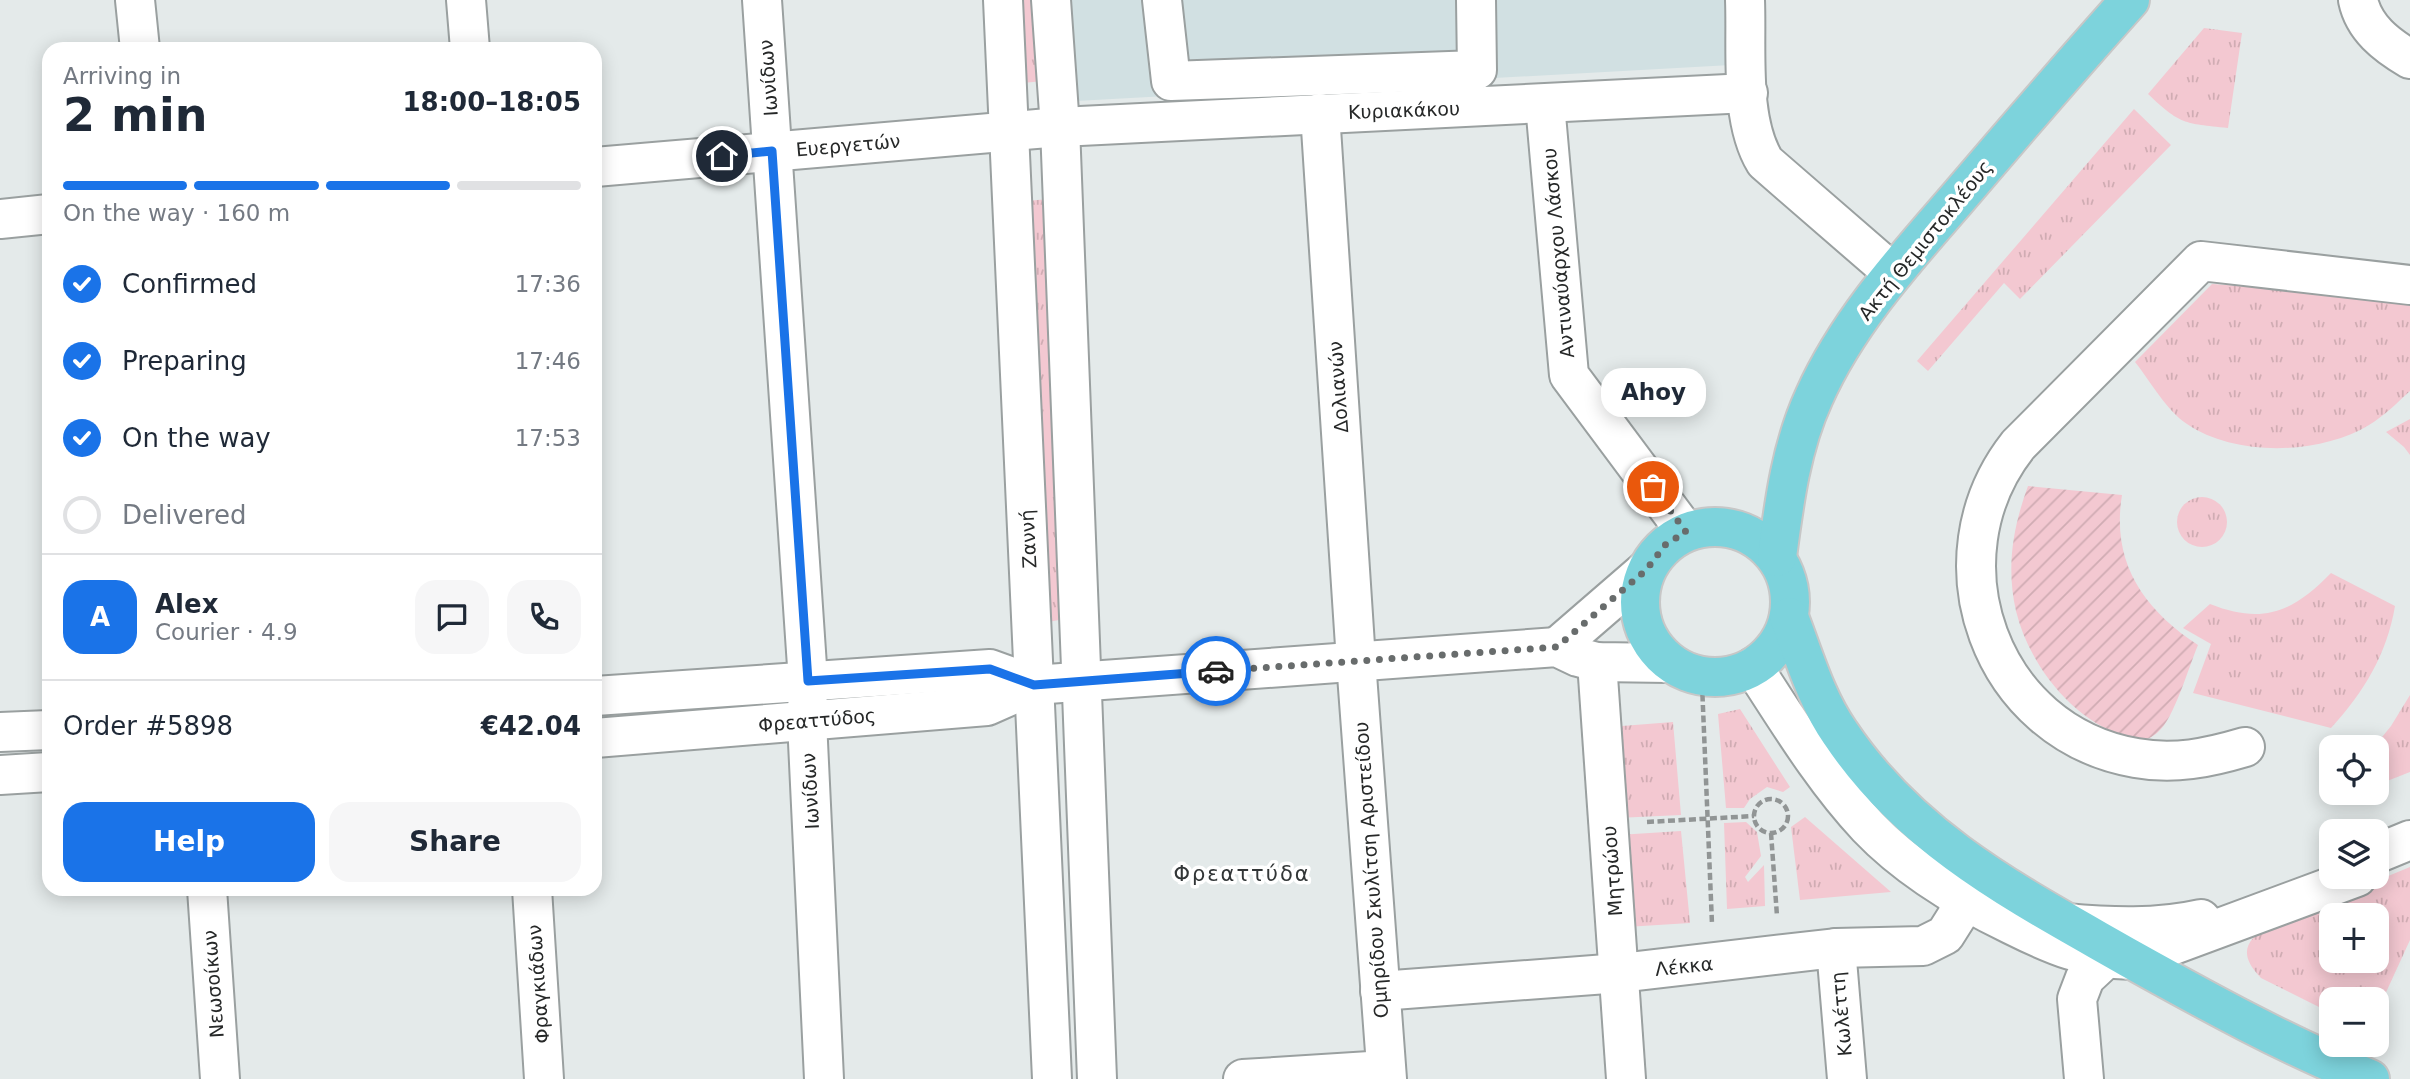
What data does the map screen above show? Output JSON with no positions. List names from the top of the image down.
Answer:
{
  "streets": {
    "main road": ["Ακτή Θεμιστοκλέους"],
    "street": [
      "Ιωνίδων",
      "Κυριακάκου",
      "Ευεργετών",
      "Αντιναύαρχου Λάσκου",
      "Δολιανών",
      "Ζαννή",
      "Φρεαττύδος",
      "Ομηρίδου Σκυλίτση Αριστείδου",
      "Μητρώου",
      "Λέκκα",
      "Νεωσοίκων",
      "Φραγκιάδων",
      "Κωλέττη"
    ]
  },
  "crossings": [
    ["Ιωνίδων", "Ευεργετών"],
    ["Ιωνίδων", "Φρεαττύδος"],
    ["Κυριακάκου", "Ευεργετών"],
    ["Κυριακάκου", "Αντιναύαρχου Λάσκου"],
    ["Κυριακάκου", "Δολιανών"],
    ["Ευεργετών", "Ζαννή"],
    ["Ακτή Θεμιστοκλέους", "Αντιναύαρχου Λάσκου"],
    ["Ακτή Θεμιστοκλέους", "Φρεαττύδος"],
    ["Αντιναύαρχου Λάσκου", "Φρεαττύδος"],
    ["Δολιανών", "Φρεαττύδος"],
    ["Δολιανών", "Ομηρίδου Σκυλίτση Αριστείδου"],
    ["Ζαννή", "Φρεαττύδος"],
    ["Φρεαττύδος", "Ομηρίδου Σκυλίτση Αριστείδου"],
    ["Φρεαττύδος", "Μητρώου"],
    ["Ομηρίδου Σκυλίτση Αριστείδου", "Λέκκα"],
    ["Μητρώου", "Λέκκα"],
    ["Λέκκα", "Κωλέττη"]
  ],
  "districts": ["Φρεαττύδα"],
  "places": ["Ahoy"],
  "page": {
    "heading": ["2 min", "Arriving in", "18:00–18:05"],
    "panel": [
      "Alex",
      "Courier · 4.9",
      "Order #5898",
      "€42.04"
    ],
    "bar": "On the way · 160 m",
    "list": [
      ["Confirmed", "17:36"],
      ["Preparing", "17:46"],
      ["On the way", "17:53"],
      "Delivered"
    ],
    "bubble": "Ahoy",
    "round": "A",
    "map_buttons": ["+", "−"],
    "buttons": ["Help", "Share"]
  }
}
